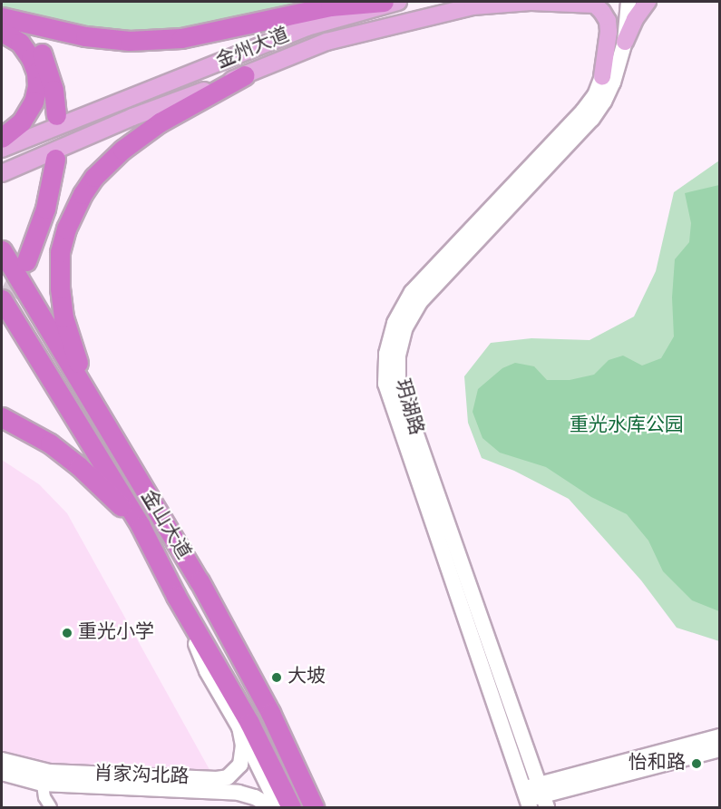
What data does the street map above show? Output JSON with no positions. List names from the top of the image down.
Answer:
{
  "streets": {
    "highway": ["金山大道"],
    "main road": ["金州大道", "玥湖路", "肖家沟北路"]
  },
  "crossings": [
    ["金州大道", "玥湖路"]
  ],
  "parks": ["重光水库公园"],
  "places": ["重光小学", "大坡", "怡和路"]
}
